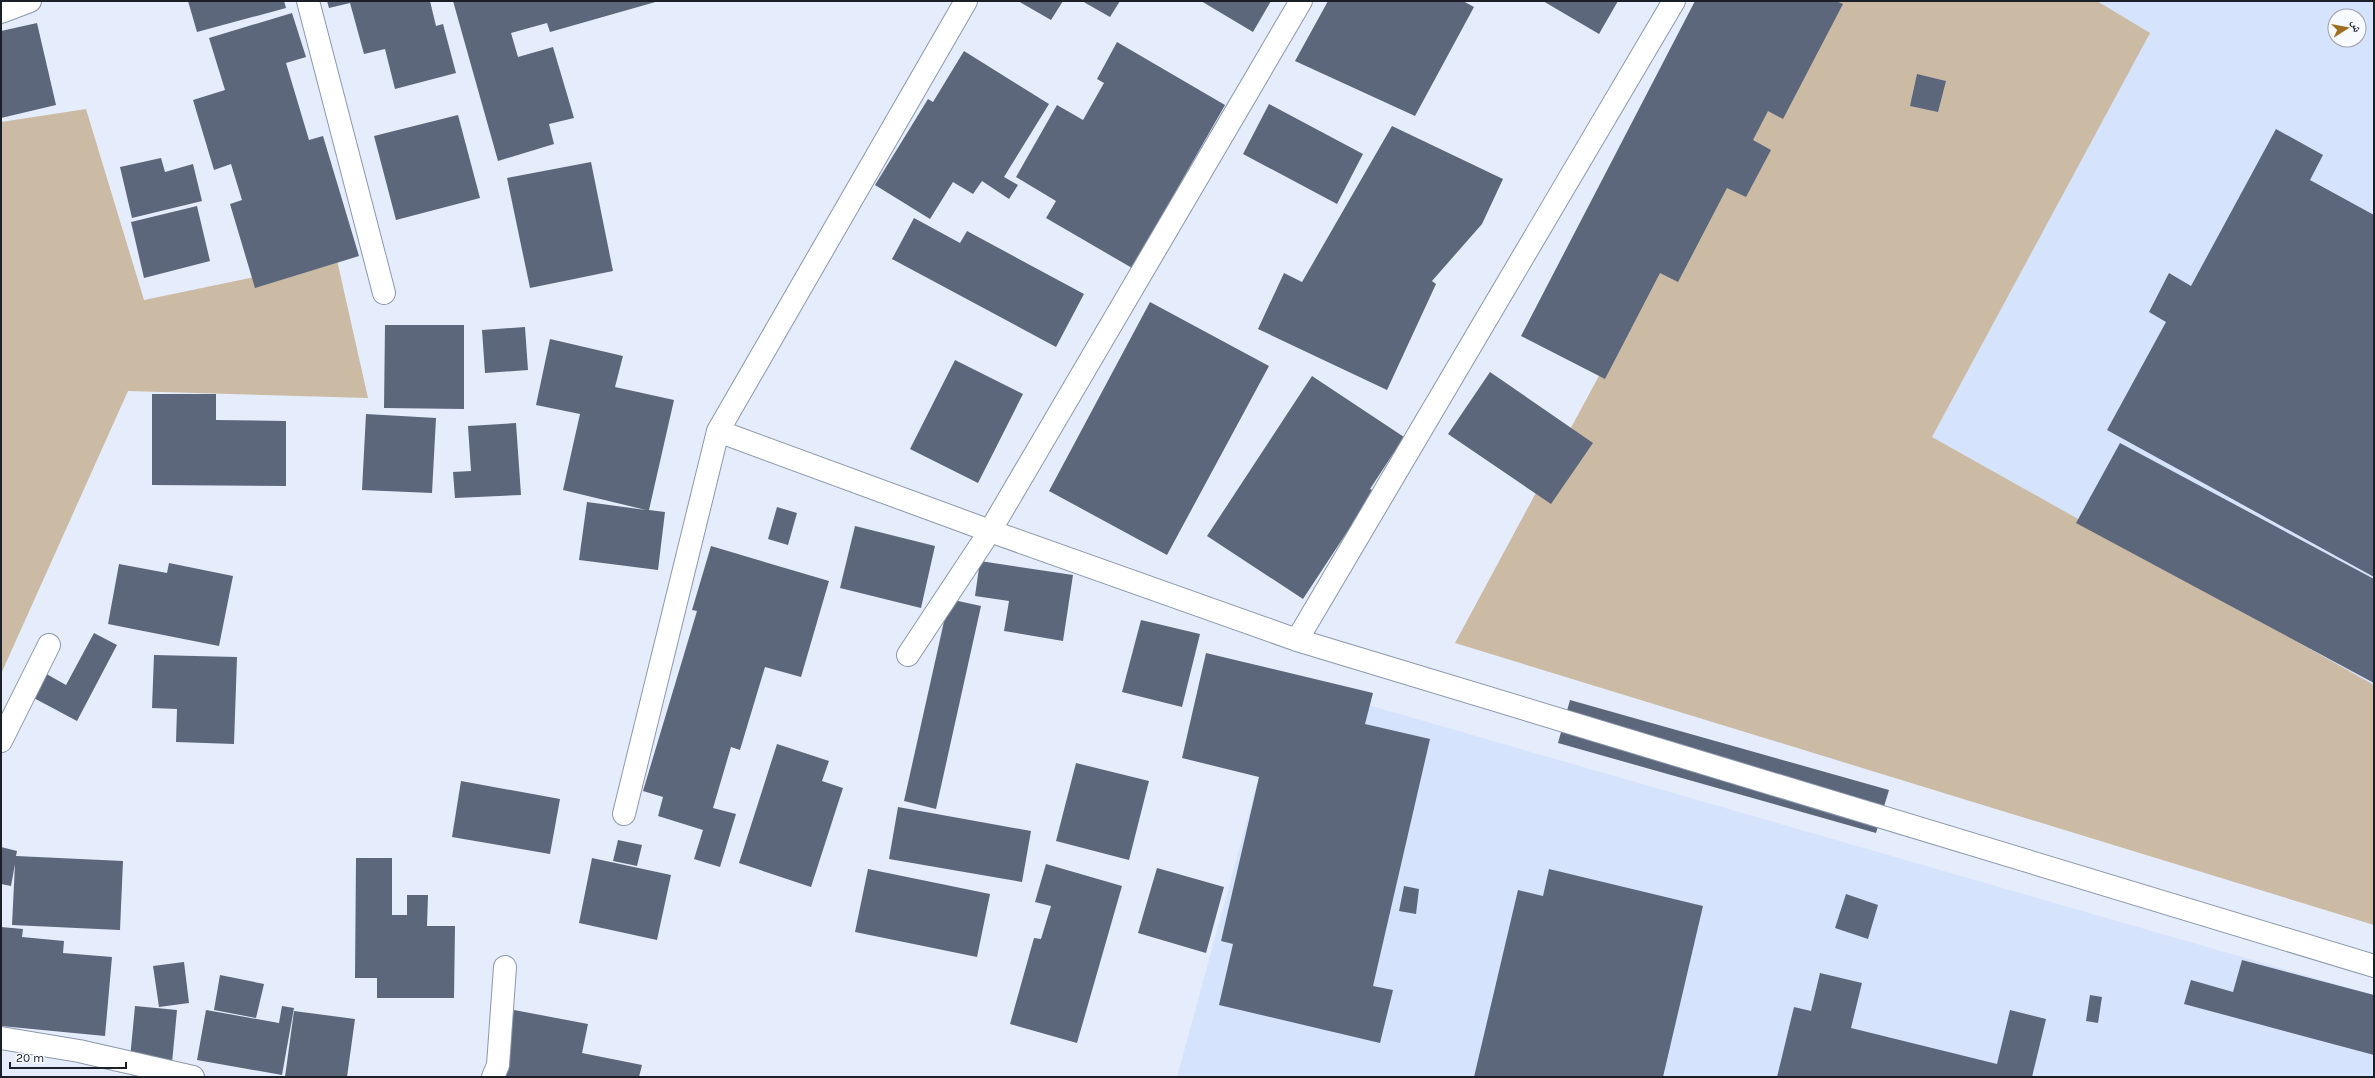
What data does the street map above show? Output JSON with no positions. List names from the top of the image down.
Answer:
{
  "scale_bar": "20 m",
  "north": "right"
}
